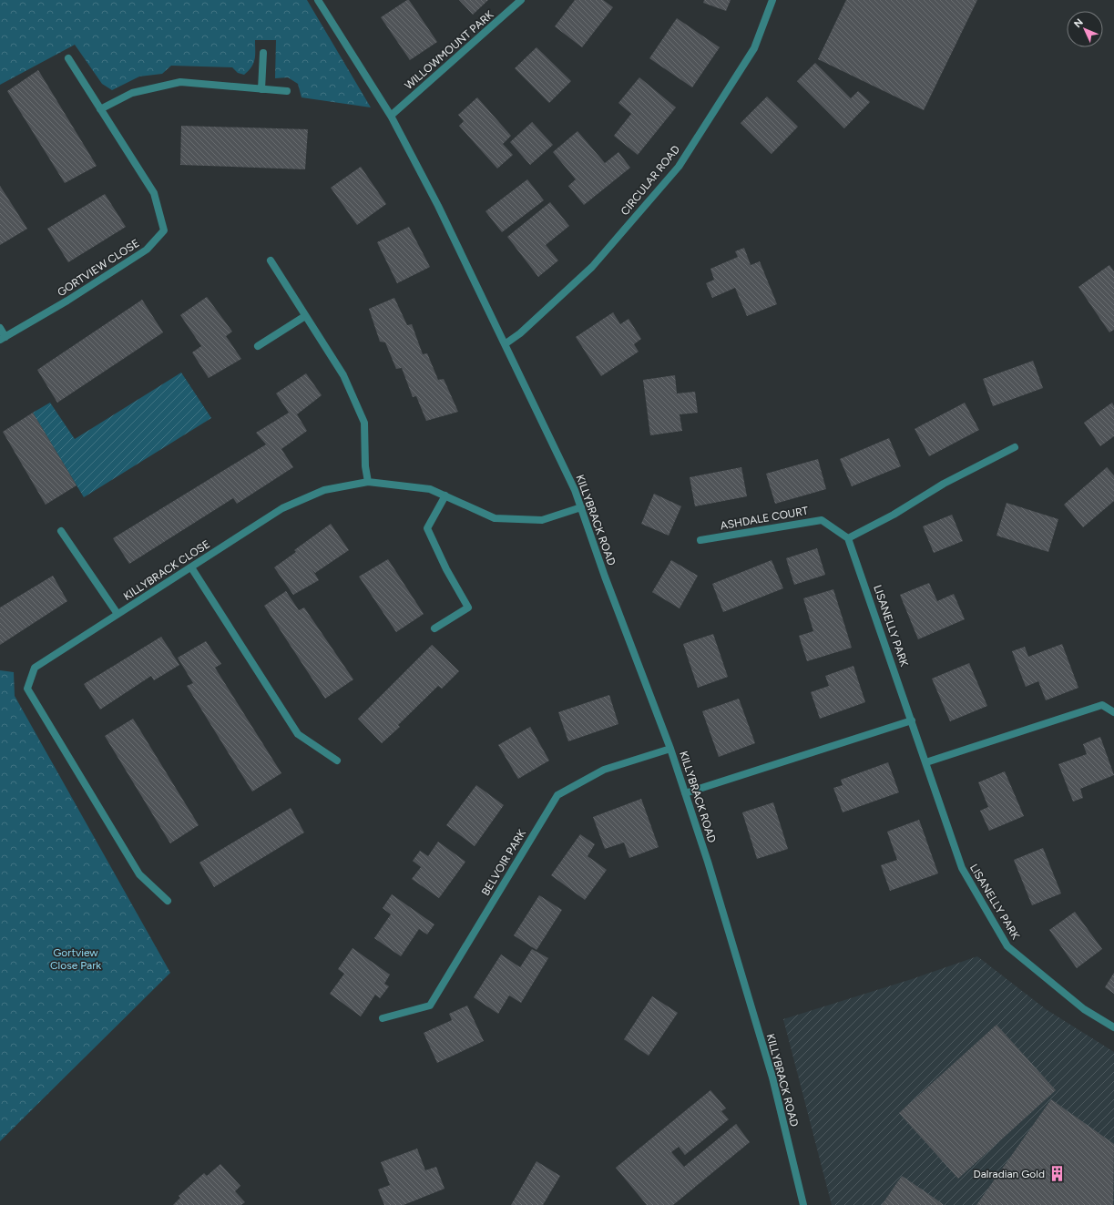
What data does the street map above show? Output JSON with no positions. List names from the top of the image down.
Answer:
{
  "streets": {
    "street": [
      "WILLOWMOUNT PARK",
      "CIRCULAR ROAD",
      "GORTVIEW CLOSE",
      "ASHDALE COURT",
      "KILLYBRACK ROAD",
      "KILLYBRACK CLOSE",
      "LISANELLY PARK",
      "BELVOIR PARK"
    ]
  },
  "crossings": [
    ["WILLOWMOUNT PARK", "KILLYBRACK ROAD"],
    ["CIRCULAR ROAD", "KILLYBRACK ROAD"],
    ["ASHDALE COURT", "LISANELLY PARK"],
    ["KILLYBRACK ROAD", "KILLYBRACK CLOSE"],
    ["KILLYBRACK ROAD", "BELVOIR PARK"]
  ],
  "parks": ["Gortview Close Park"],
  "places": {
    "building": ["Dalradian Gold"]
  },
  "north": "top left"
}
